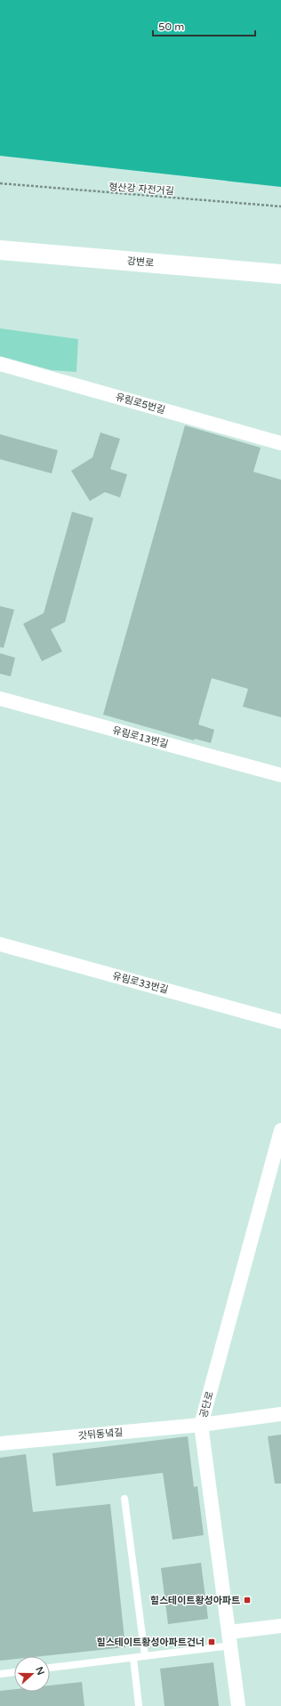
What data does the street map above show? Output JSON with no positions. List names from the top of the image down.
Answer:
{
  "streets": {
    "street": [
      "강변로",
      "유림로5번길",
      "유림로13번길",
      "유림로33번길",
      "공단로",
      "갓뒤동녘길"
    ],
    "path": ["형산강 자전거길"]
  },
  "crossings": [
    ["공단로", "갓뒤동녘길"]
  ],
  "places": {
    "transit": ["힐스테이트황성아파트", "힐스테이트황성아파트건너"]
  },
  "scale_bar": "50 m",
  "north": "right"
}
